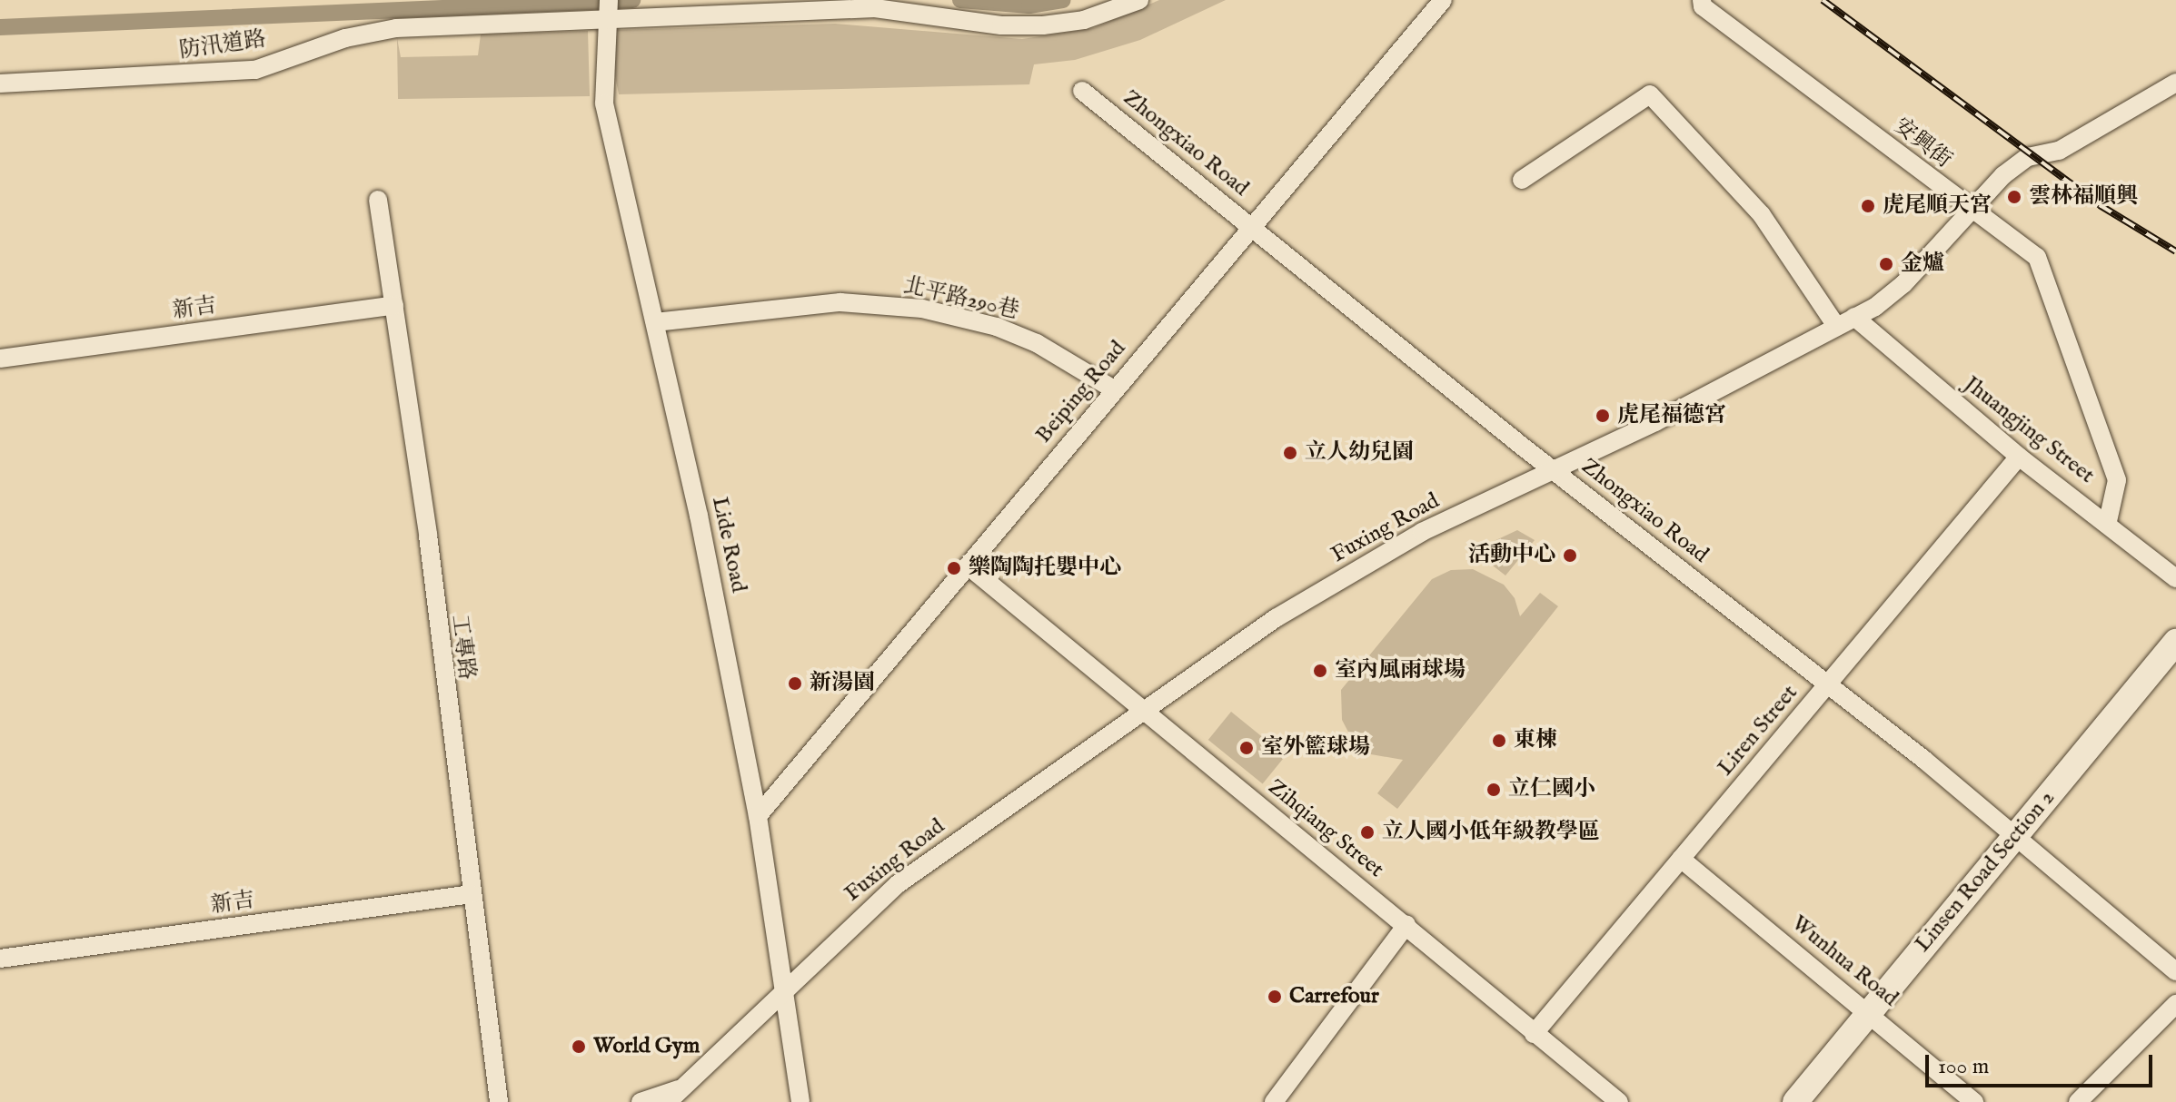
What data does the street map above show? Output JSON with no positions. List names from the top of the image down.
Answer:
{
  "streets": {
    "main road": ["Linsen Road Section 2"],
    "street": [
      "防汛道路",
      "Zhongxiao Road",
      "安興街",
      "北平路290巷",
      "新吉",
      "Beiping Road",
      "Jhuangjing Street",
      "Fuxing Road",
      "Lide Road",
      "工專路",
      "Liren Street",
      "Zihqiang Street",
      "Wunhua Road"
    ]
  },
  "crossings": [
    ["防汛道路", "Lide Road"],
    ["Zhongxiao Road", "Beiping Road"],
    ["Zhongxiao Road", "Fuxing Road"],
    ["Zhongxiao Road", "Liren Street"],
    ["Zhongxiao Road", "Linsen Road Section 2"],
    ["安興街", "Jhuangjing Street"],
    ["安興街", "Fuxing Road"],
    ["北平路290巷", "Beiping Road"],
    ["北平路290巷", "Lide Road"],
    ["新吉", "工專路"],
    ["Beiping Road", "Lide Road"],
    ["Beiping Road", "Zihqiang Street"],
    ["Jhuangjing Street", "Fuxing Road"],
    ["Jhuangjing Street", "Liren Street"],
    ["Fuxing Road", "Lide Road"],
    ["Fuxing Road", "Zihqiang Street"],
    ["Liren Street", "Zihqiang Street"],
    ["Liren Street", "Wunhua Road"],
    ["Linsen Road Section 2", "Wunhua Road"]
  ],
  "places": [
    "雲林福順興",
    "虎尾順天宮",
    "金爐",
    "虎尾福德宮",
    "立人幼兒園",
    "活動中心",
    "樂陶陶托嬰中心",
    "室內風雨球場",
    "新湯園",
    "東棟",
    "室外籃球場",
    "立仁國小",
    "立人國小低年級教學區",
    "Carrefour",
    "World Gym"
  ],
  "scale_bar": "100 m"
}
